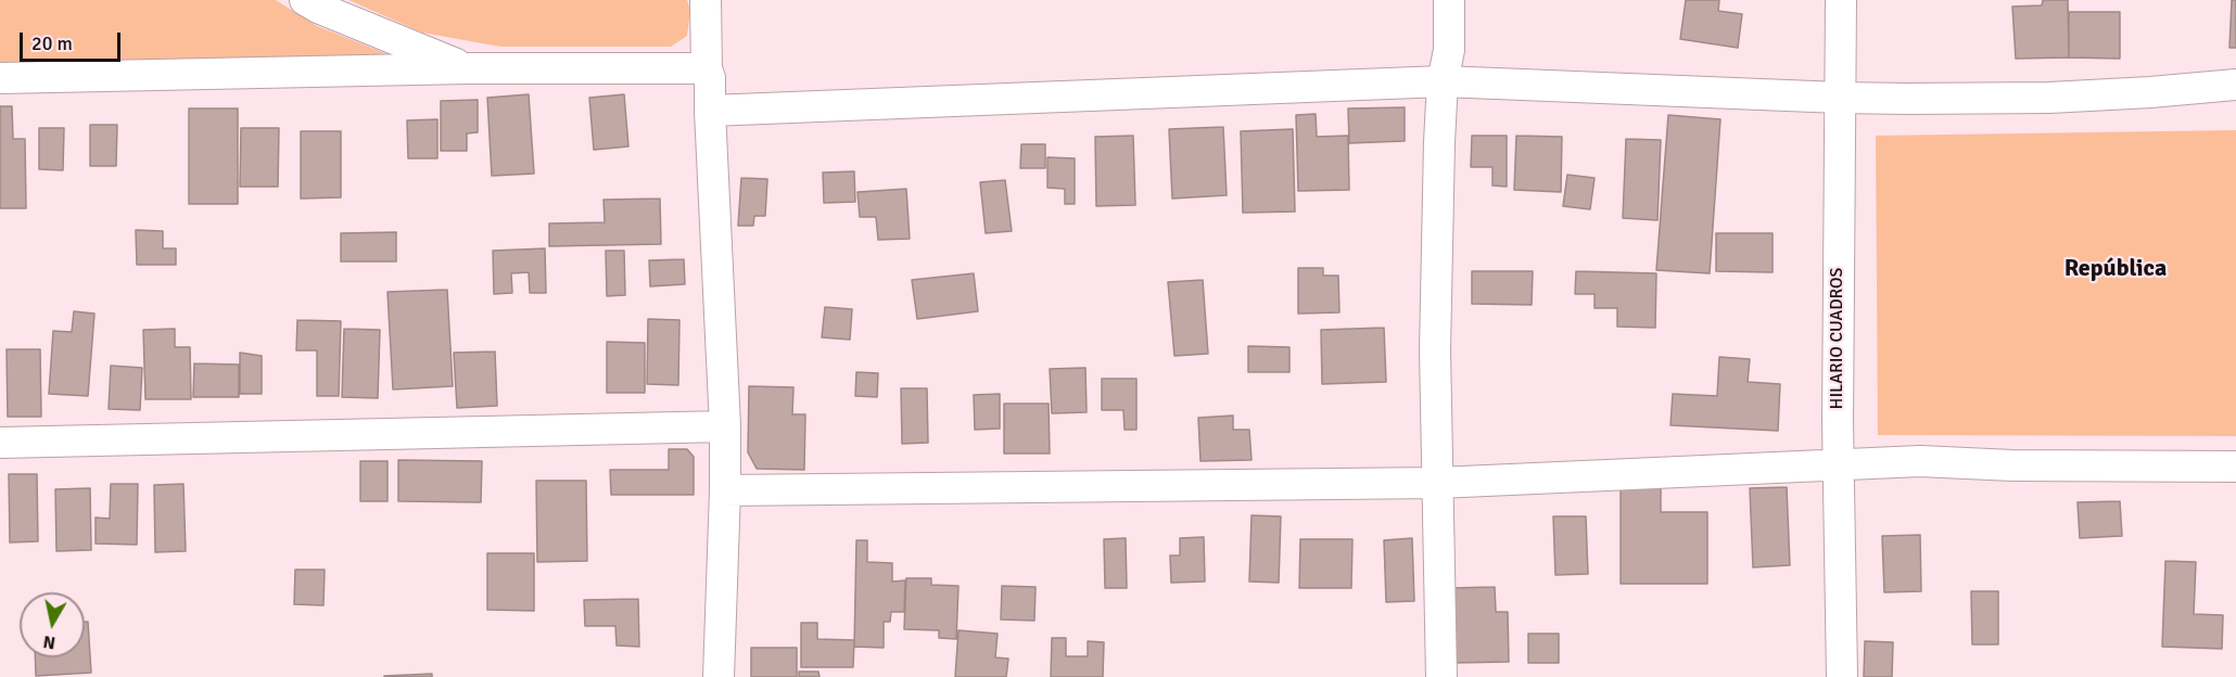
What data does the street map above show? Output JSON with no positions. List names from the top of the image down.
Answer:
{
  "streets": {
    "street": ["HILARIO CUADROS"]
  },
  "districts": ["República"],
  "scale_bar": "20 m",
  "north": "bottom"
}
